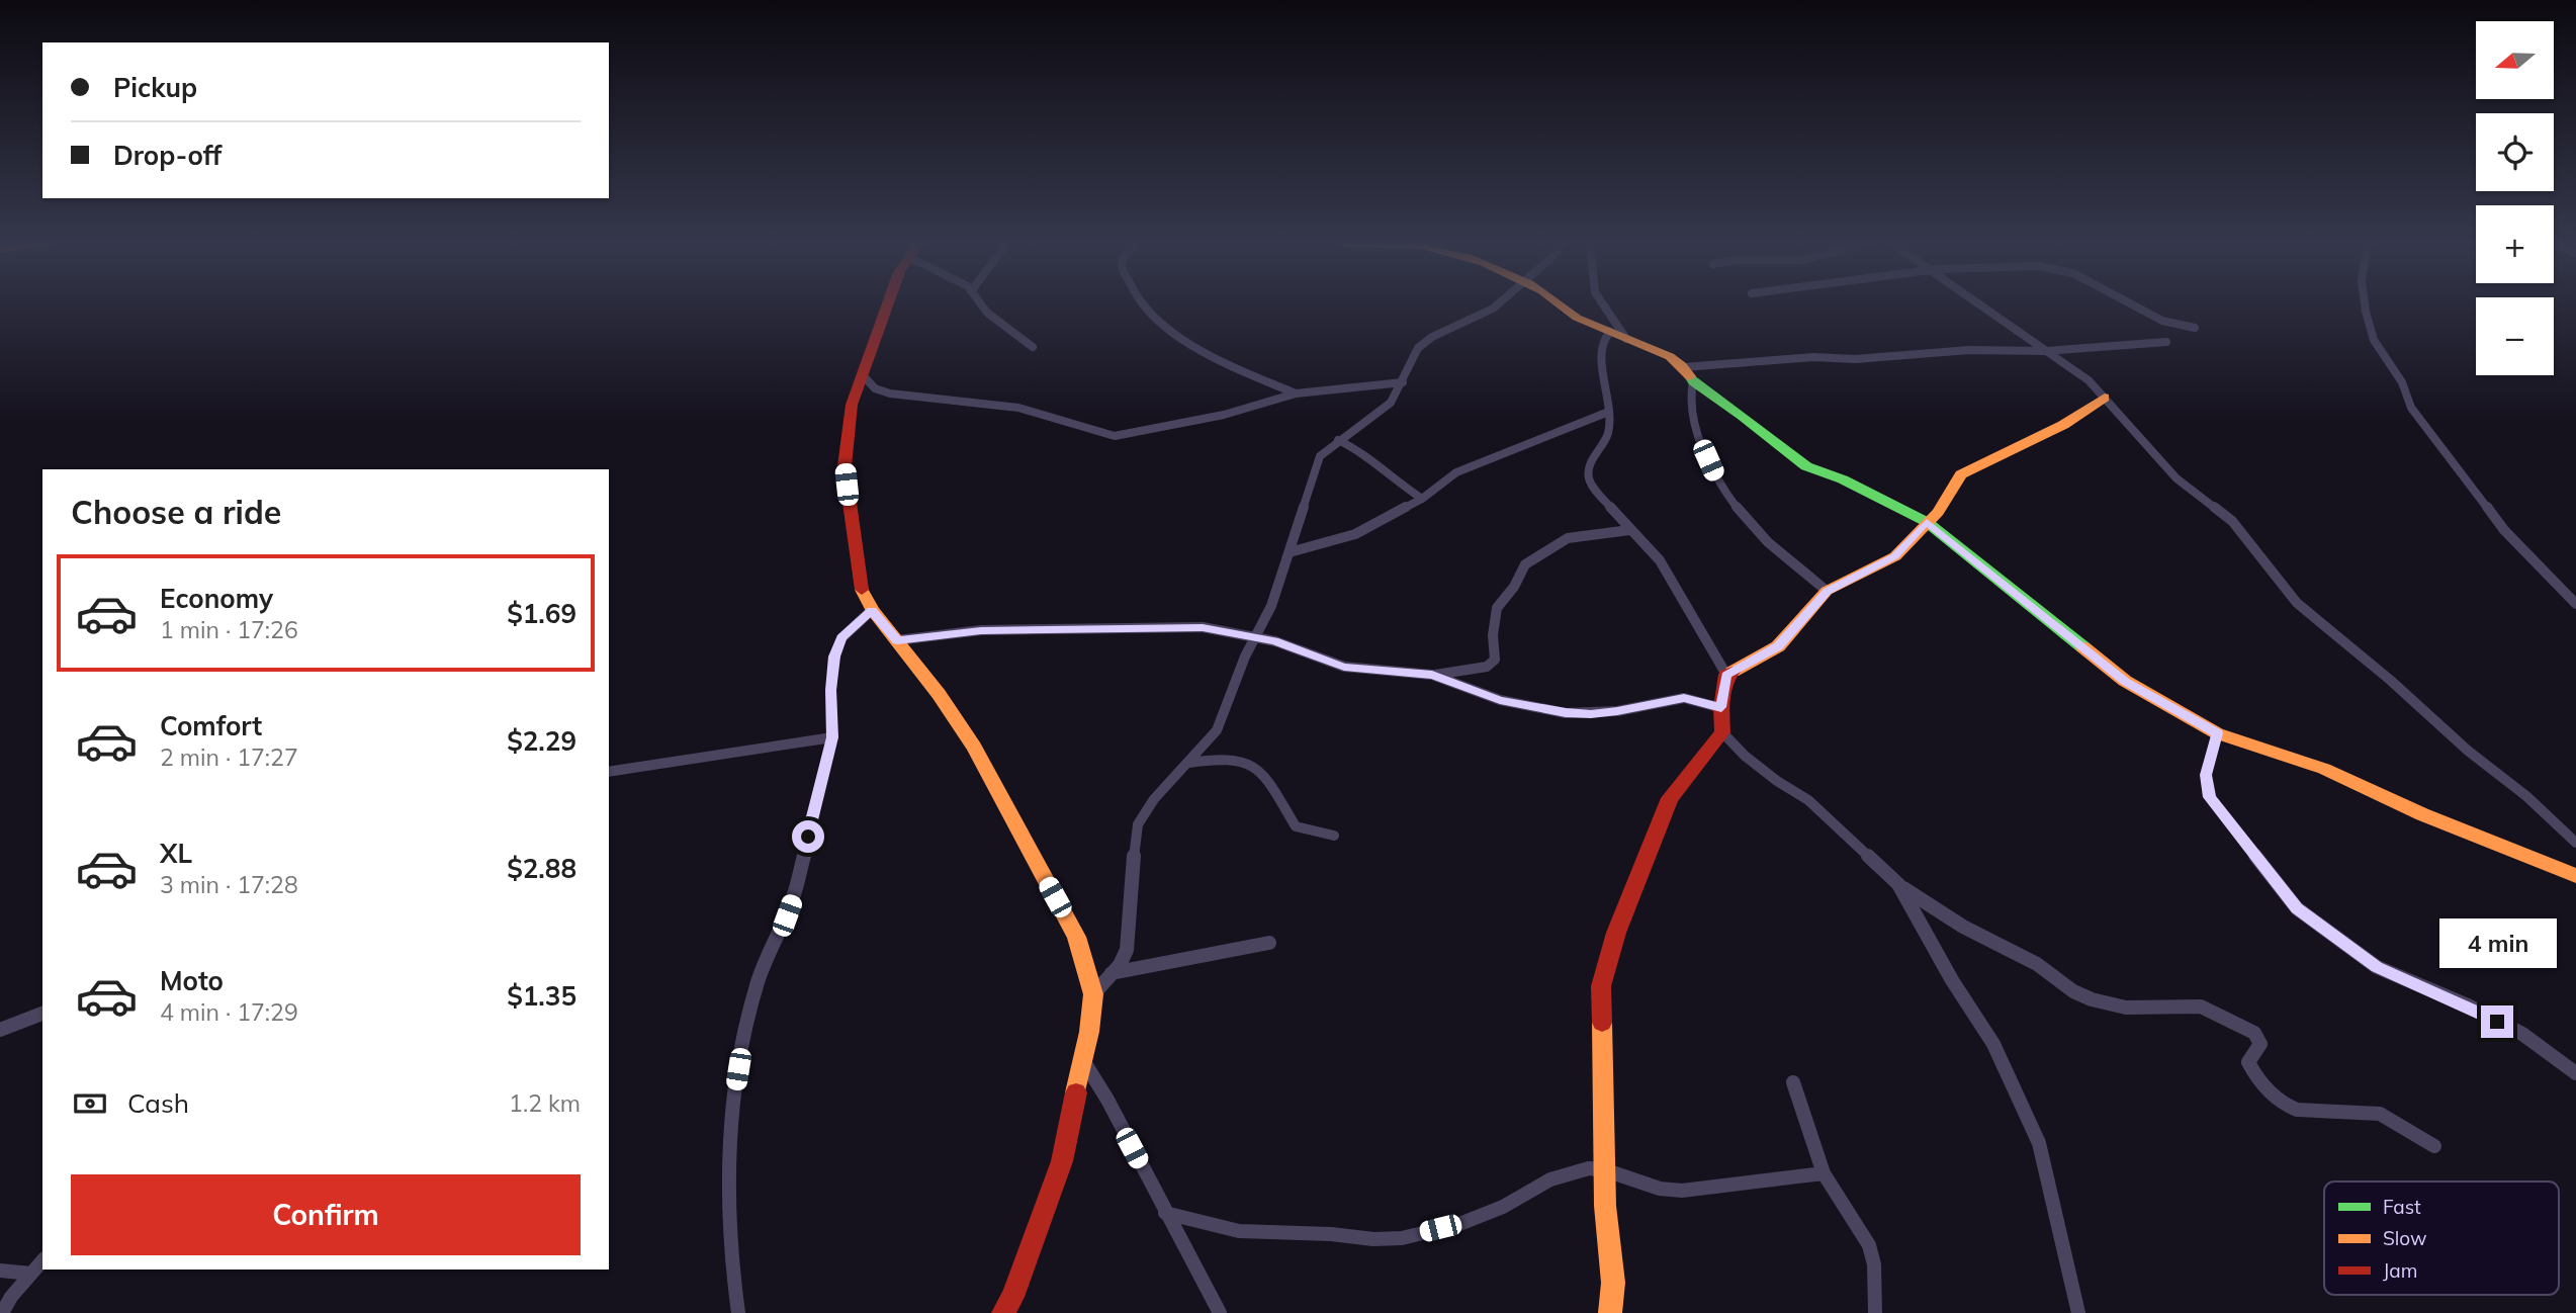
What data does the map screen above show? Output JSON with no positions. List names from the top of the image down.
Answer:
{
  "legend": ["Fast", "Slow", "Jam"],
  "north": "left",
  "page": {
    "map_buttons": ["+", "−"],
    "banner": ["Pickup", "Drop-off"],
    "heading": "Choose a ride",
    "list": [
      {
        "name": "Economy",
        "note": "1 min · 17:26",
        "value": "$1.69"
      },
      {
        "name": "Comfort",
        "note": "2 min · 17:27",
        "value": "$2.29"
      },
      {
        "name": "XL",
        "note": "3 min · 17:28",
        "value": "$2.88"
      },
      {
        "name": "Moto",
        "note": "4 min · 17:29",
        "value": "$1.35"
      }
    ],
    "bubble": "4 min",
    "pay": ["Cash", "1.2 km"],
    "buttons": "Confirm"
  }
}
